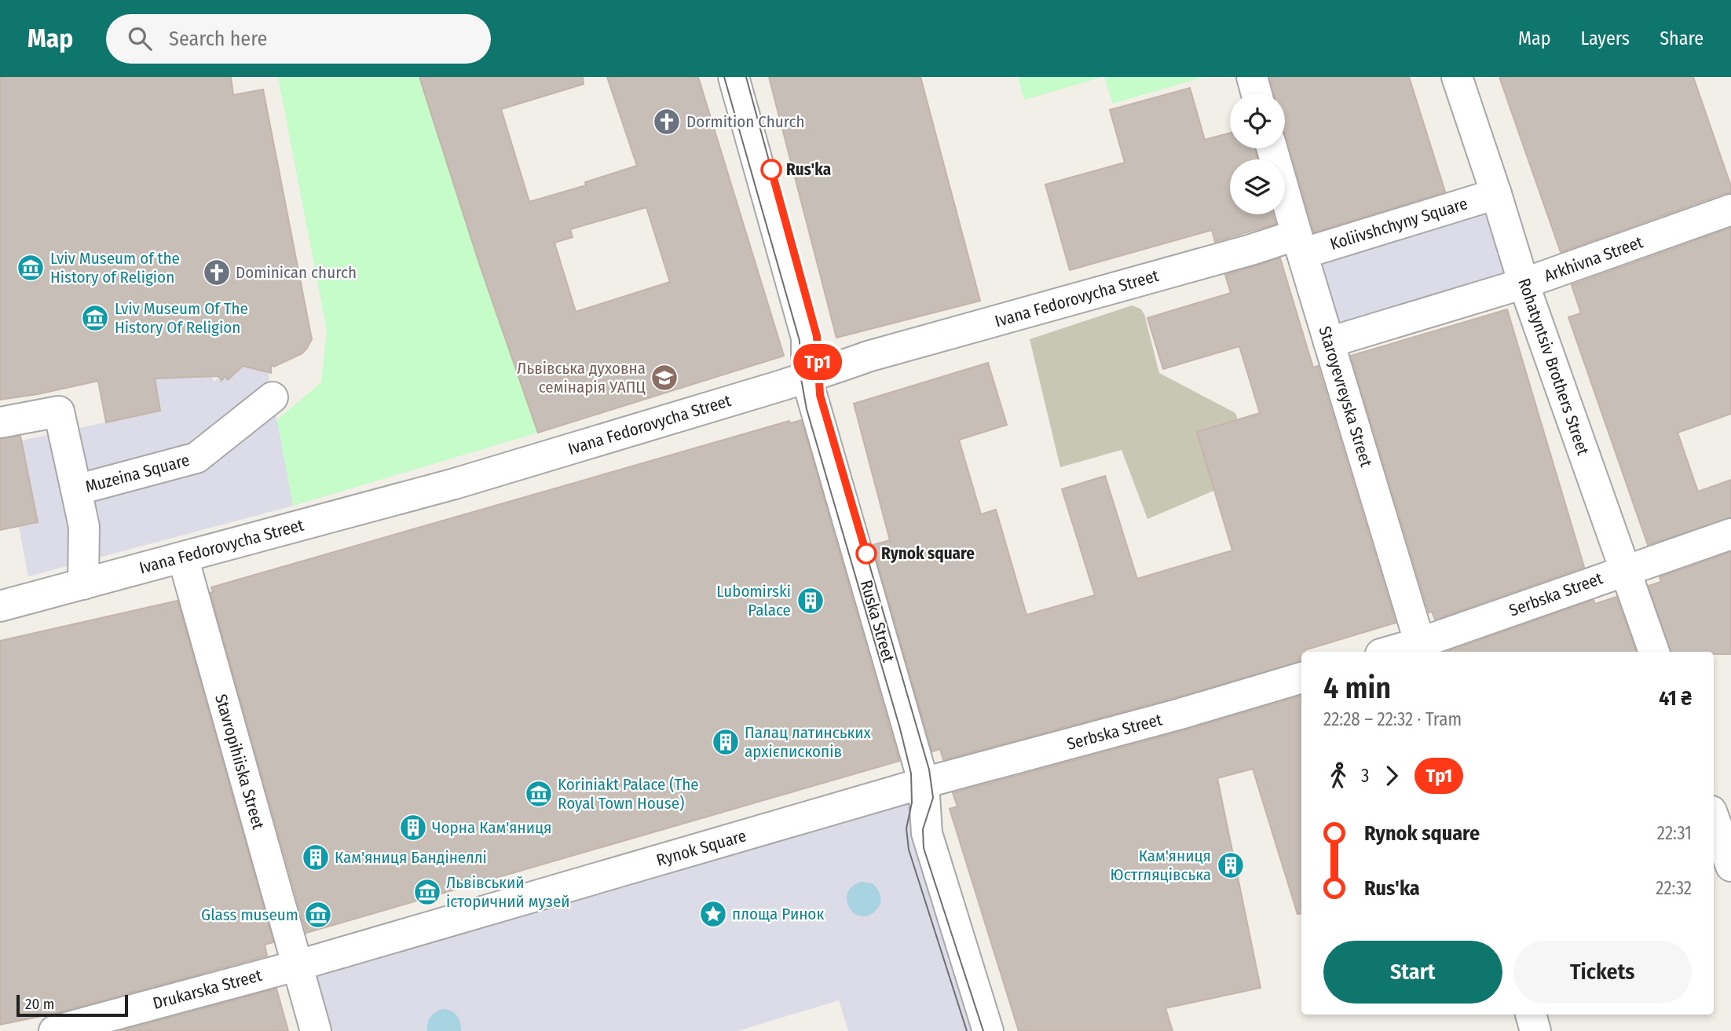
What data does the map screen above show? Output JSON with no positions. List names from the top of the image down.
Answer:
{
  "streets": {
    "street": [
      "Koliivshchyny Square",
      "Arkhivna Street",
      "Ivana Fedorovycha Street",
      "Rohatyntsiv Brothers Street",
      "Staroyevreyska Street",
      "Muzeina Square",
      "Serbska Street",
      "Ruska Street",
      "Stavropihiiska Street",
      "Rynok Square",
      "Drukarska Street"
    ]
  },
  "crossings": [
    ["Koliivshchyny Square", "Ivana Fedorovycha Street"],
    ["Koliivshchyny Square", "Rohatyntsiv Brothers Street"],
    ["Koliivshchyny Square", "Staroyevreyska Street"],
    ["Arkhivna Street", "Rohatyntsiv Brothers Street"],
    ["Arkhivna Street", "Staroyevreyska Street"],
    ["Ivana Fedorovycha Street", "Staroyevreyska Street"],
    ["Ivana Fedorovycha Street", "Muzeina Square"],
    ["Ivana Fedorovycha Street", "Ruska Street"],
    ["Ivana Fedorovycha Street", "Stavropihiiska Street"],
    ["Rohatyntsiv Brothers Street", "Serbska Street"],
    ["Staroyevreyska Street", "Serbska Street"],
    ["Serbska Street", "Ruska Street"],
    ["Serbska Street", "Rynok Square"],
    ["Ruska Street", "Rynok Square"],
    ["Stavropihiiska Street", "Rynok Square"],
    ["Stavropihiiska Street", "Drukarska Street"],
    ["Rynok Square", "Drukarska Street"]
  ],
  "places": {
    "church": ["Dormition Church", "Dominican church"],
    "other": ["Rus'ka", "Rynok square"],
    "museum": [
      "Lviv Museum of the History of Religion",
      "Lviv Museum Of The History Of Religion",
      "Koriniakt Palace (The Royal Town House)",
      "Львівський історичний музей",
      "Glass museum"
    ],
    "school or university": ["Львівська духовна семінарія УАПЦ"],
    "building": [
      "Lubomirski Palace",
      "Палац латинських архієпископів",
      "Чорна Кам'яниця",
      "Кам'яниця Бандінеллі",
      "Кам'яниця Юстгляцівська"
    ],
    "place": ["площа Ринок"]
  },
  "lines": ["tram line Тр1"],
  "scale_bar": "20 m",
  "page": {
    "header": "Map",
    "search": "Search here",
    "nav": ["Map", "Layers", "Share"],
    "on_map": "Тр1",
    "heading": ["4 min", "22:28 – 22:32 · Tram", "41 ₴"],
    "legs": ["3", "Тр1"],
    "list": [
      {
        "name": "Rynok square",
        "value": "22:31"
      },
      {
        "name": "Rus'ka",
        "value": "22:32"
      }
    ],
    "buttons": ["Start", "Tickets"],
    "scale": "20 m"
  }
}
